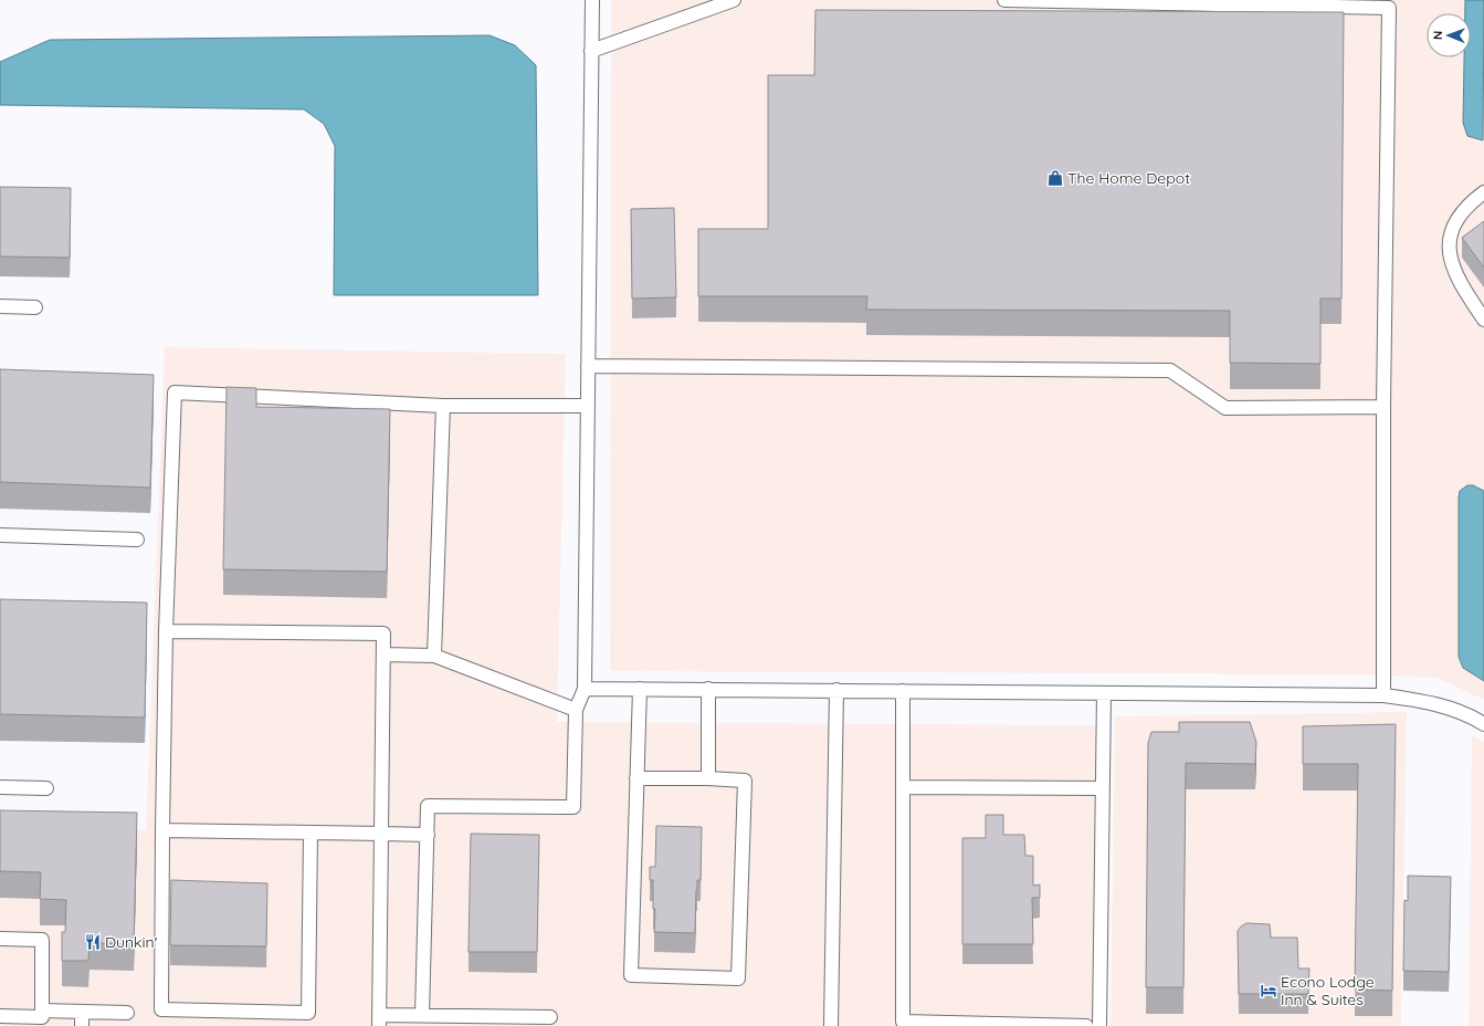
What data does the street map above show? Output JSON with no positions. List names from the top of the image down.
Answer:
{
  "places": {
    "shop": ["The Home Depot"],
    "restaurant": ["Dunkin'"],
    "hotel": ["Econo Lodge Inn & Suites"]
  },
  "north": "left"
}
